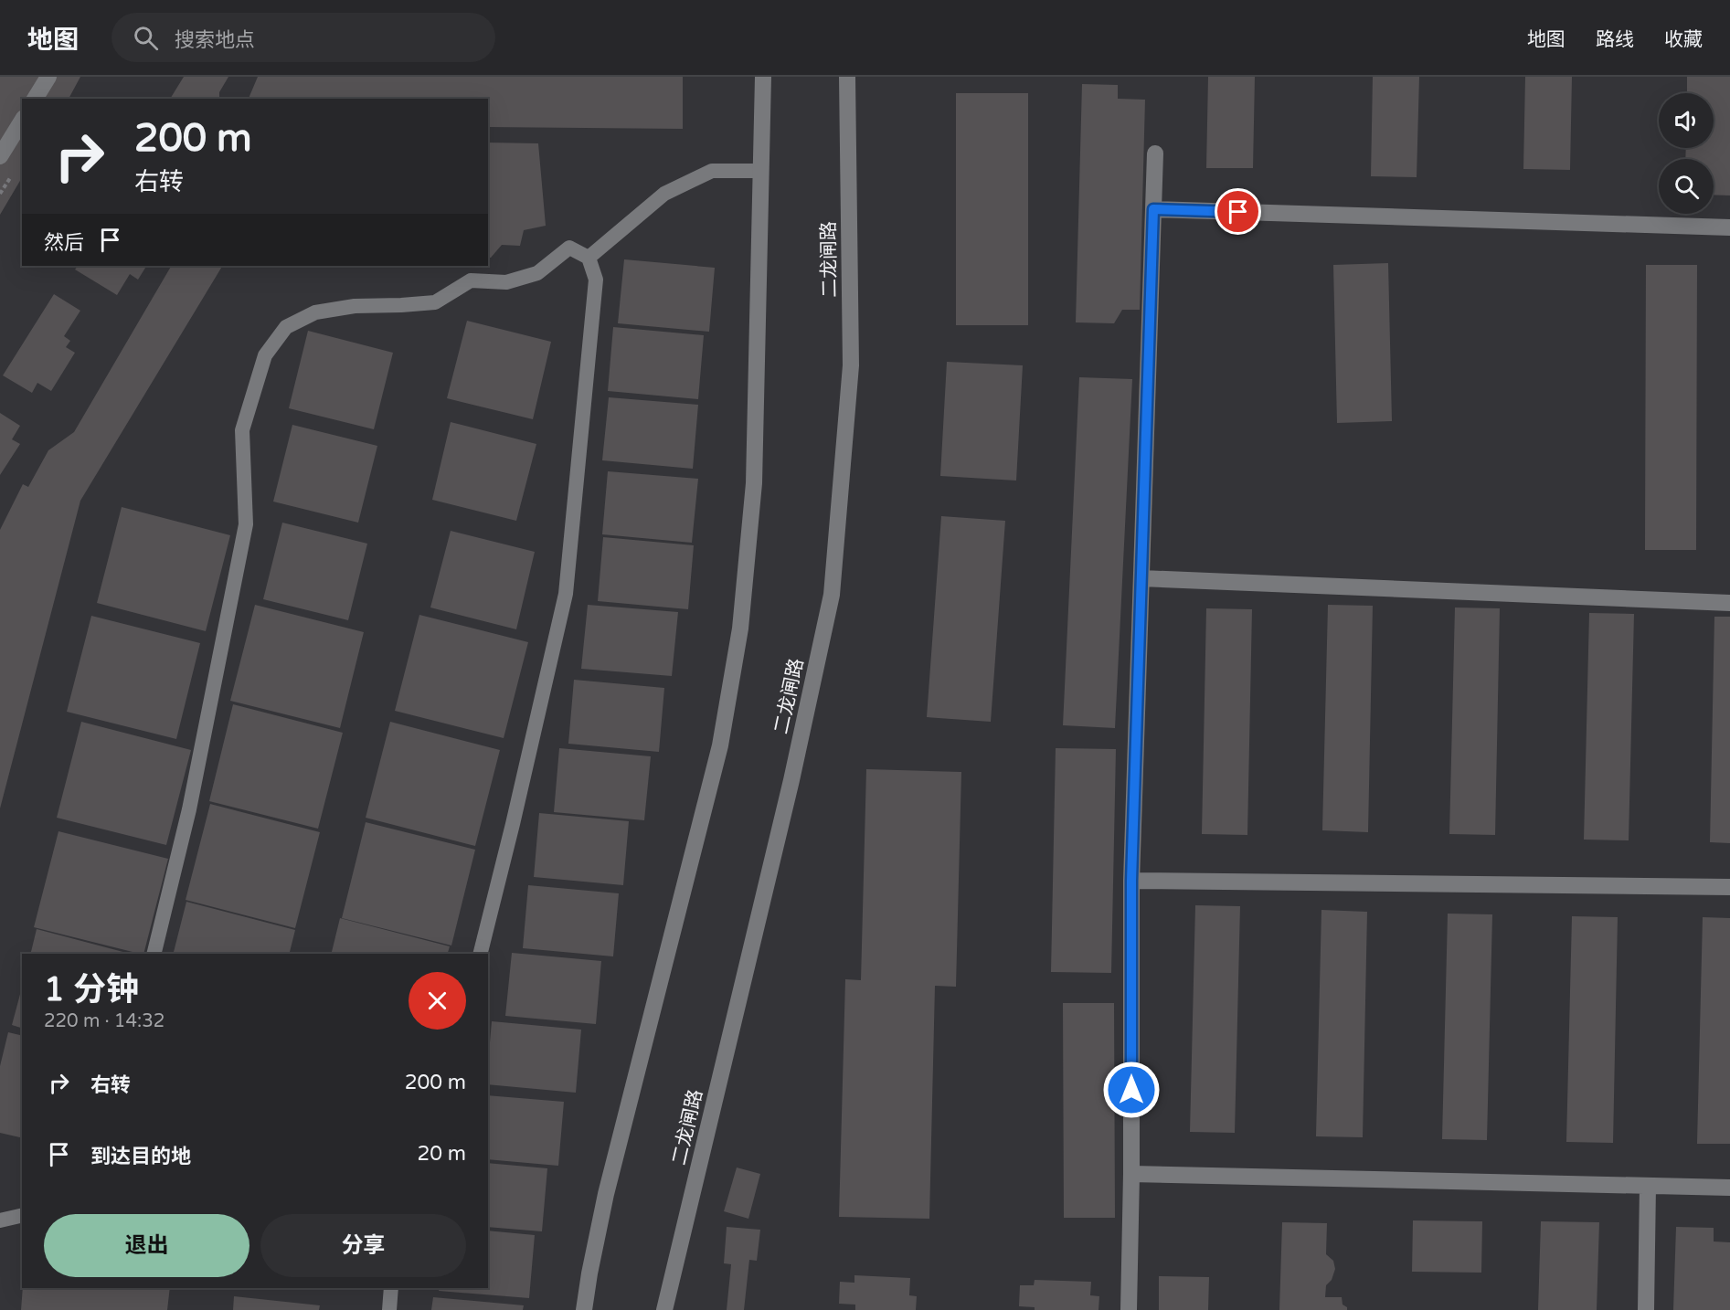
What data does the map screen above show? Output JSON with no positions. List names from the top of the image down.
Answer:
{
  "streets": {
    "street": ["二龙闸路"]
  },
  "page": {
    "header": "地图",
    "search": "搜索地点",
    "nav": ["地图", "路线", "收藏"],
    "turn": ["200 m", "右转"],
    "then": "然后",
    "heading": ["1 分钟", "220 m · 14:32"],
    "list": [
      {
        "name": "右转",
        "value": "200 m"
      },
      {
        "name": "到达目的地",
        "value": "20 m"
      }
    ],
    "buttons": ["退出", "分享"]
  }
}
